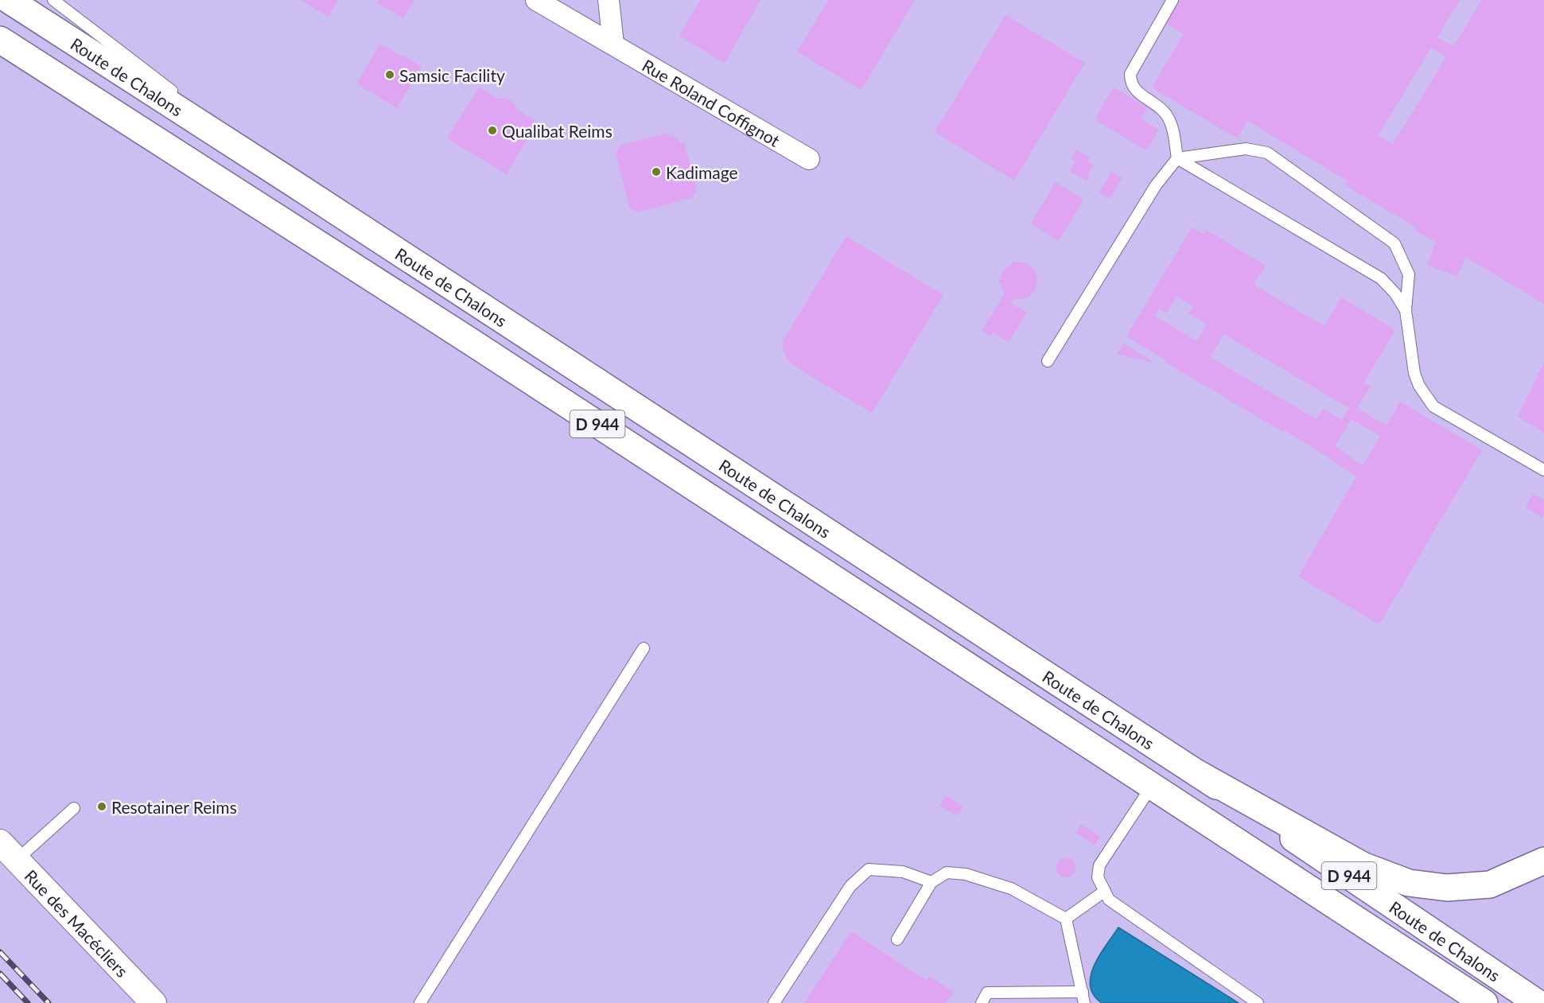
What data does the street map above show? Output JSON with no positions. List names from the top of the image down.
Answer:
{
  "streets": {
    "main road": ["Route de Chalons", "D 944"],
    "street": ["Rue Roland Coffignot", "Rue des Macécliers"]
  },
  "places": [
    "Samsic Facility",
    "Qualibat Reims",
    "Kadimage",
    "Resotainer Reims"
  ]
}
